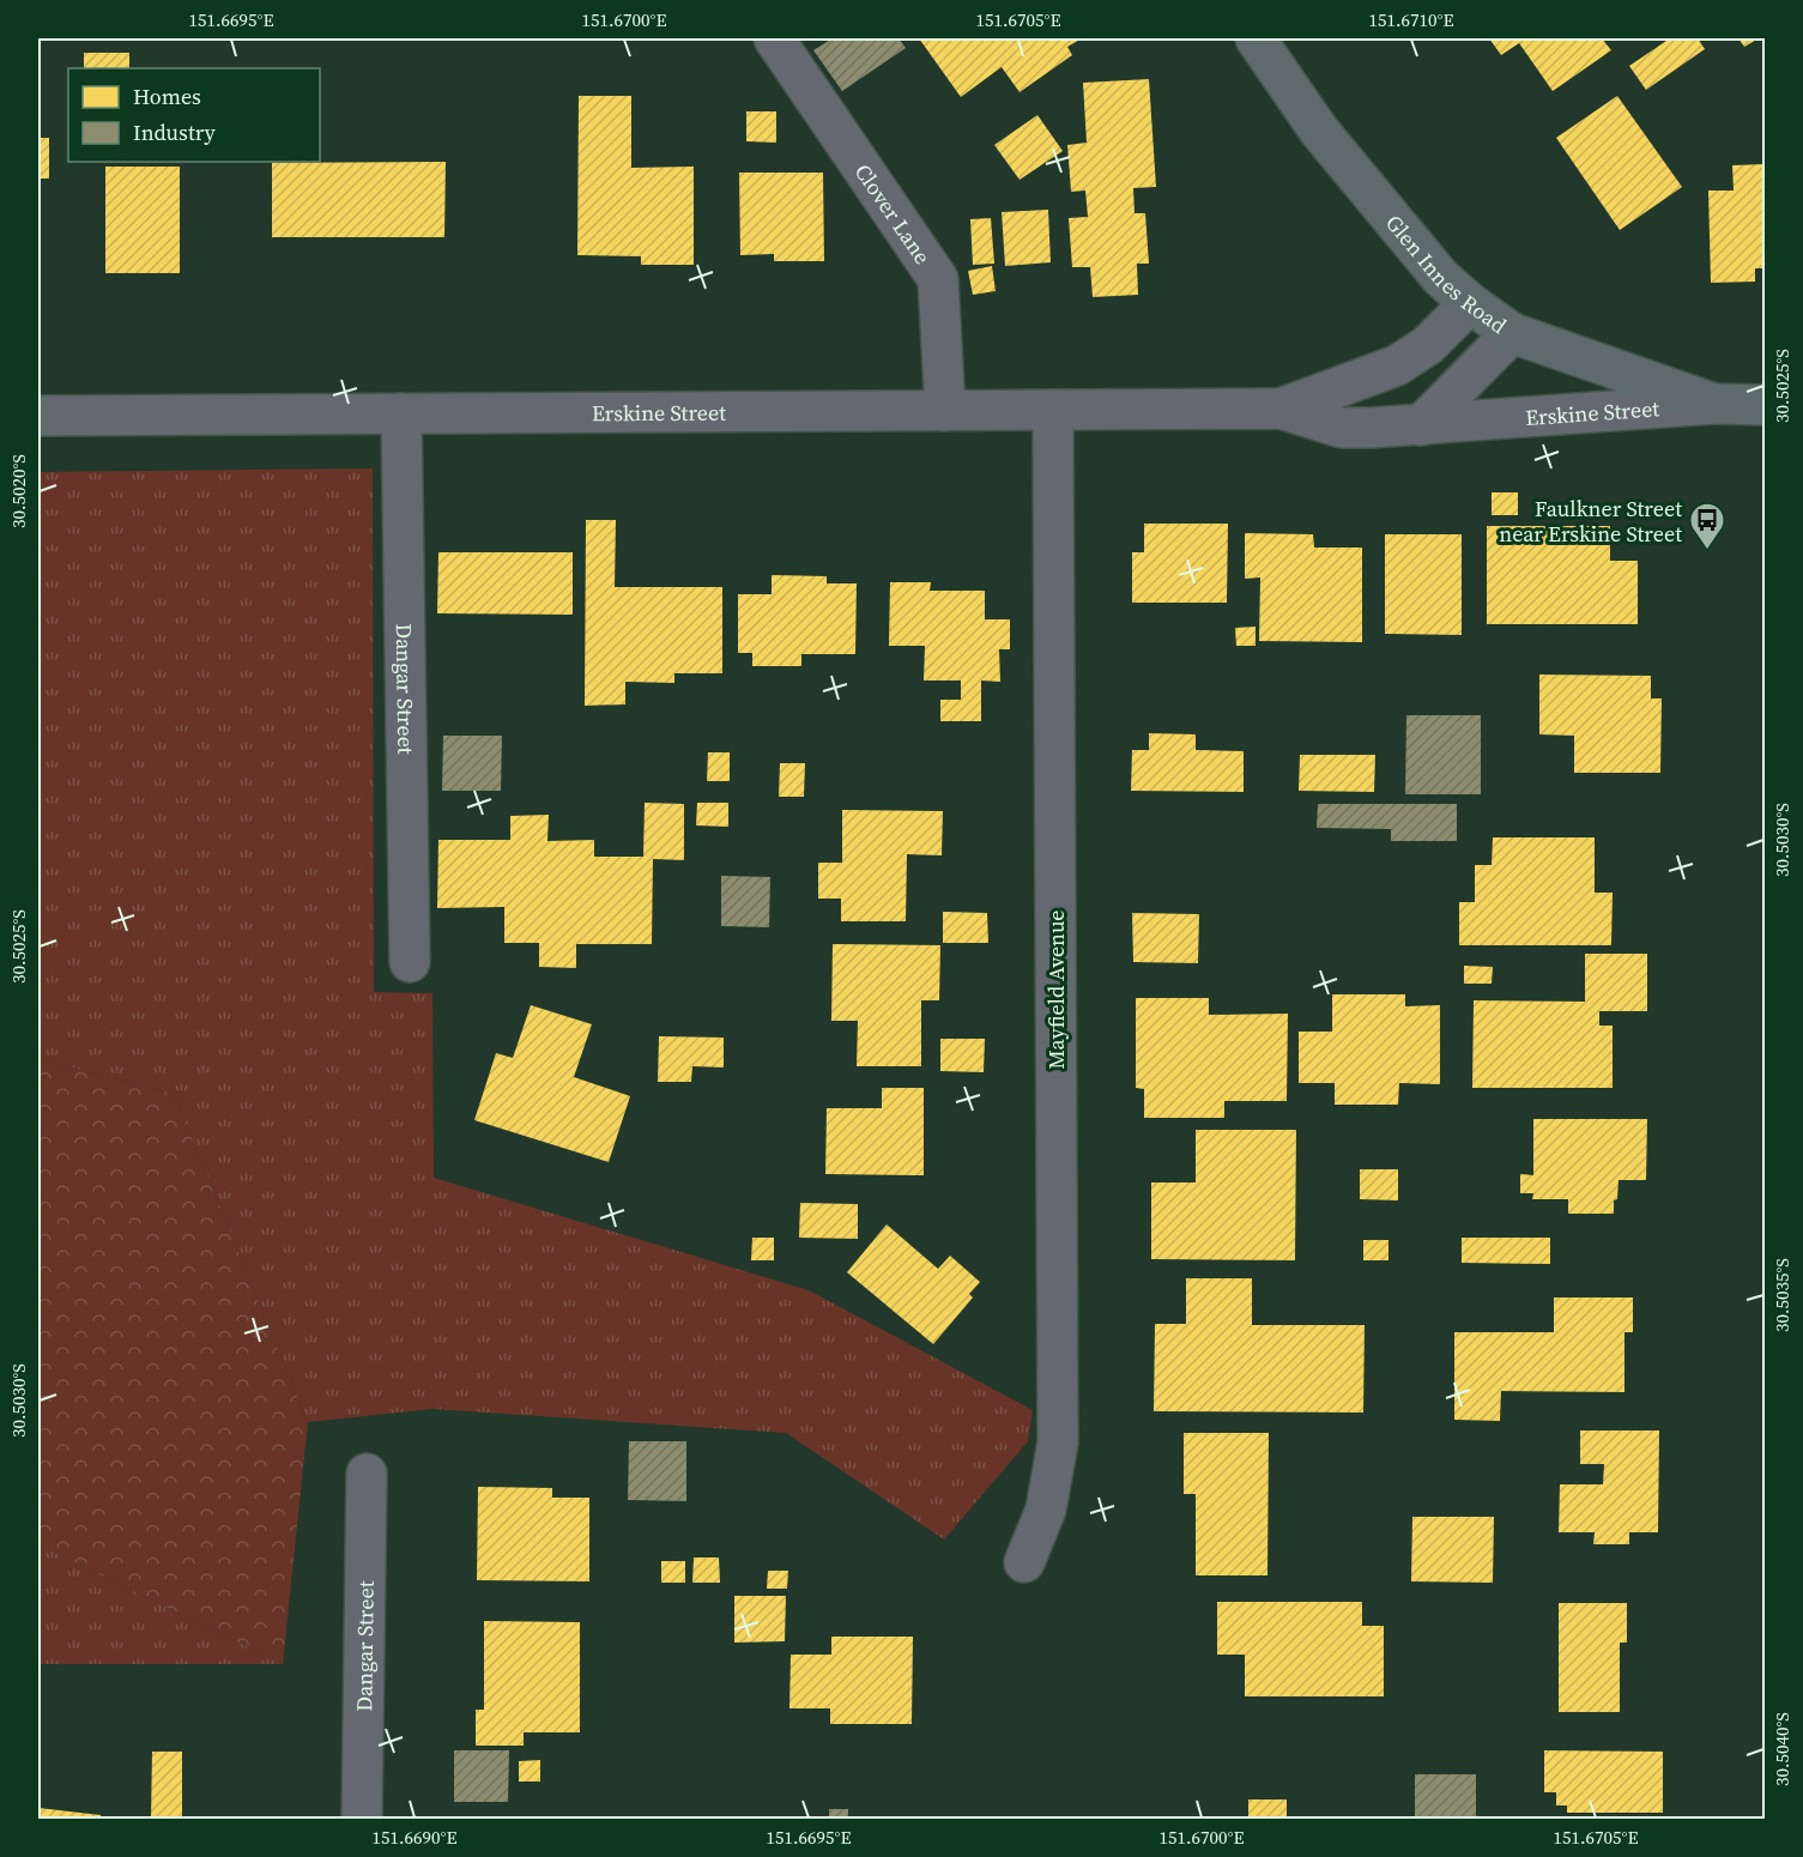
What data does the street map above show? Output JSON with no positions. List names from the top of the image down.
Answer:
{
  "streets": {
    "main road": ["Glen Innes Road", "Erskine Street"],
    "street": ["Clover Lane", "Dangar Street", "Mayfield Avenue"]
  },
  "crossings": [
    ["Clover Lane", "Erskine Street"],
    ["Glen Innes Road", "Erskine Street"],
    ["Erskine Street", "Dangar Street"],
    ["Erskine Street", "Mayfield Avenue"]
  ],
  "places": {
    "bus stop": ["Faulkner Street near Erskine Street"]
  },
  "legend": ["Homes", "Industry"],
  "coordinates": [
    "151.6695°E",
    "151.6700°E",
    "151.6705°E",
    "151.6710°E",
    "30.5025°S",
    "30.5020°S",
    "30.5030°S",
    "30.5035°S",
    "30.5040°S",
    "151.6690°E"
  ]
}
